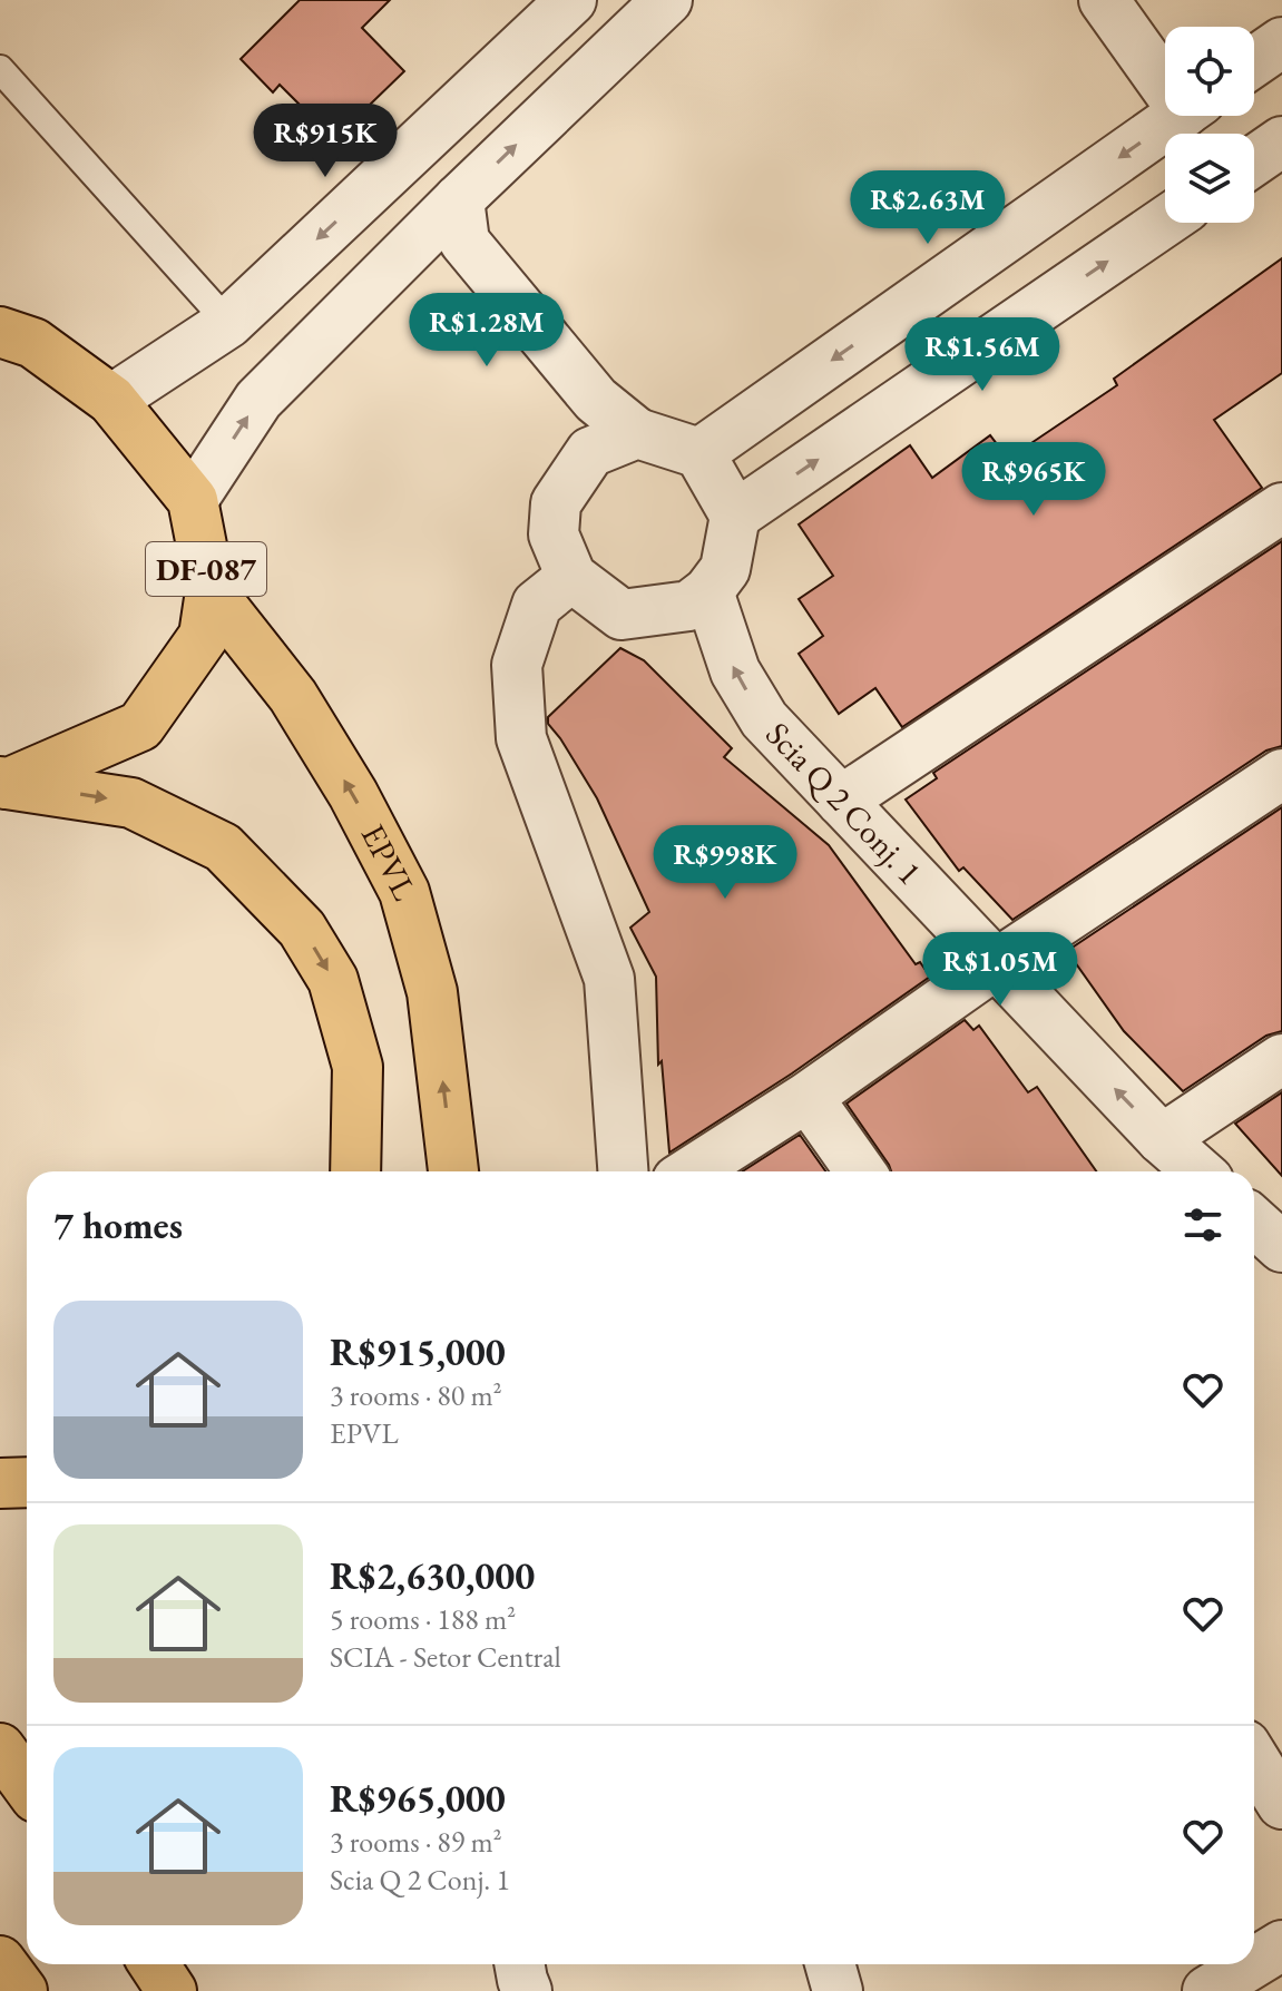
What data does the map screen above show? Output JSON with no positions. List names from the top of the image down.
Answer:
{
  "streets": {
    "main road": ["DF-087", "EPVL"],
    "street": ["Scia Q 2 Conj. 1"]
  },
  "crossings": [
    ["DF-087", "EPVL"]
  ],
  "one_way": ["Scia Q 2 Conj. 1", "EPVL"],
  "page": {
    "price": [
      "R$915K",
      "R$2.63M",
      "R$1.28M",
      "R$1.56M",
      "R$965K",
      "R$998K",
      "R$1.05M"
    ],
    "heading": "7 homes",
    "list": [
      {
        "name": "R$915,000",
        "note": "3 rooms · 80 m² · EPVL"
      },
      {
        "name": "R$2,630,000",
        "note": "5 rooms · 188 m² · SCIA - Setor Central"
      },
      {
        "name": "R$965,000",
        "note": "3 rooms · 89 m² · Scia Q 2 Conj. 1"
      }
    ]
  }
}
